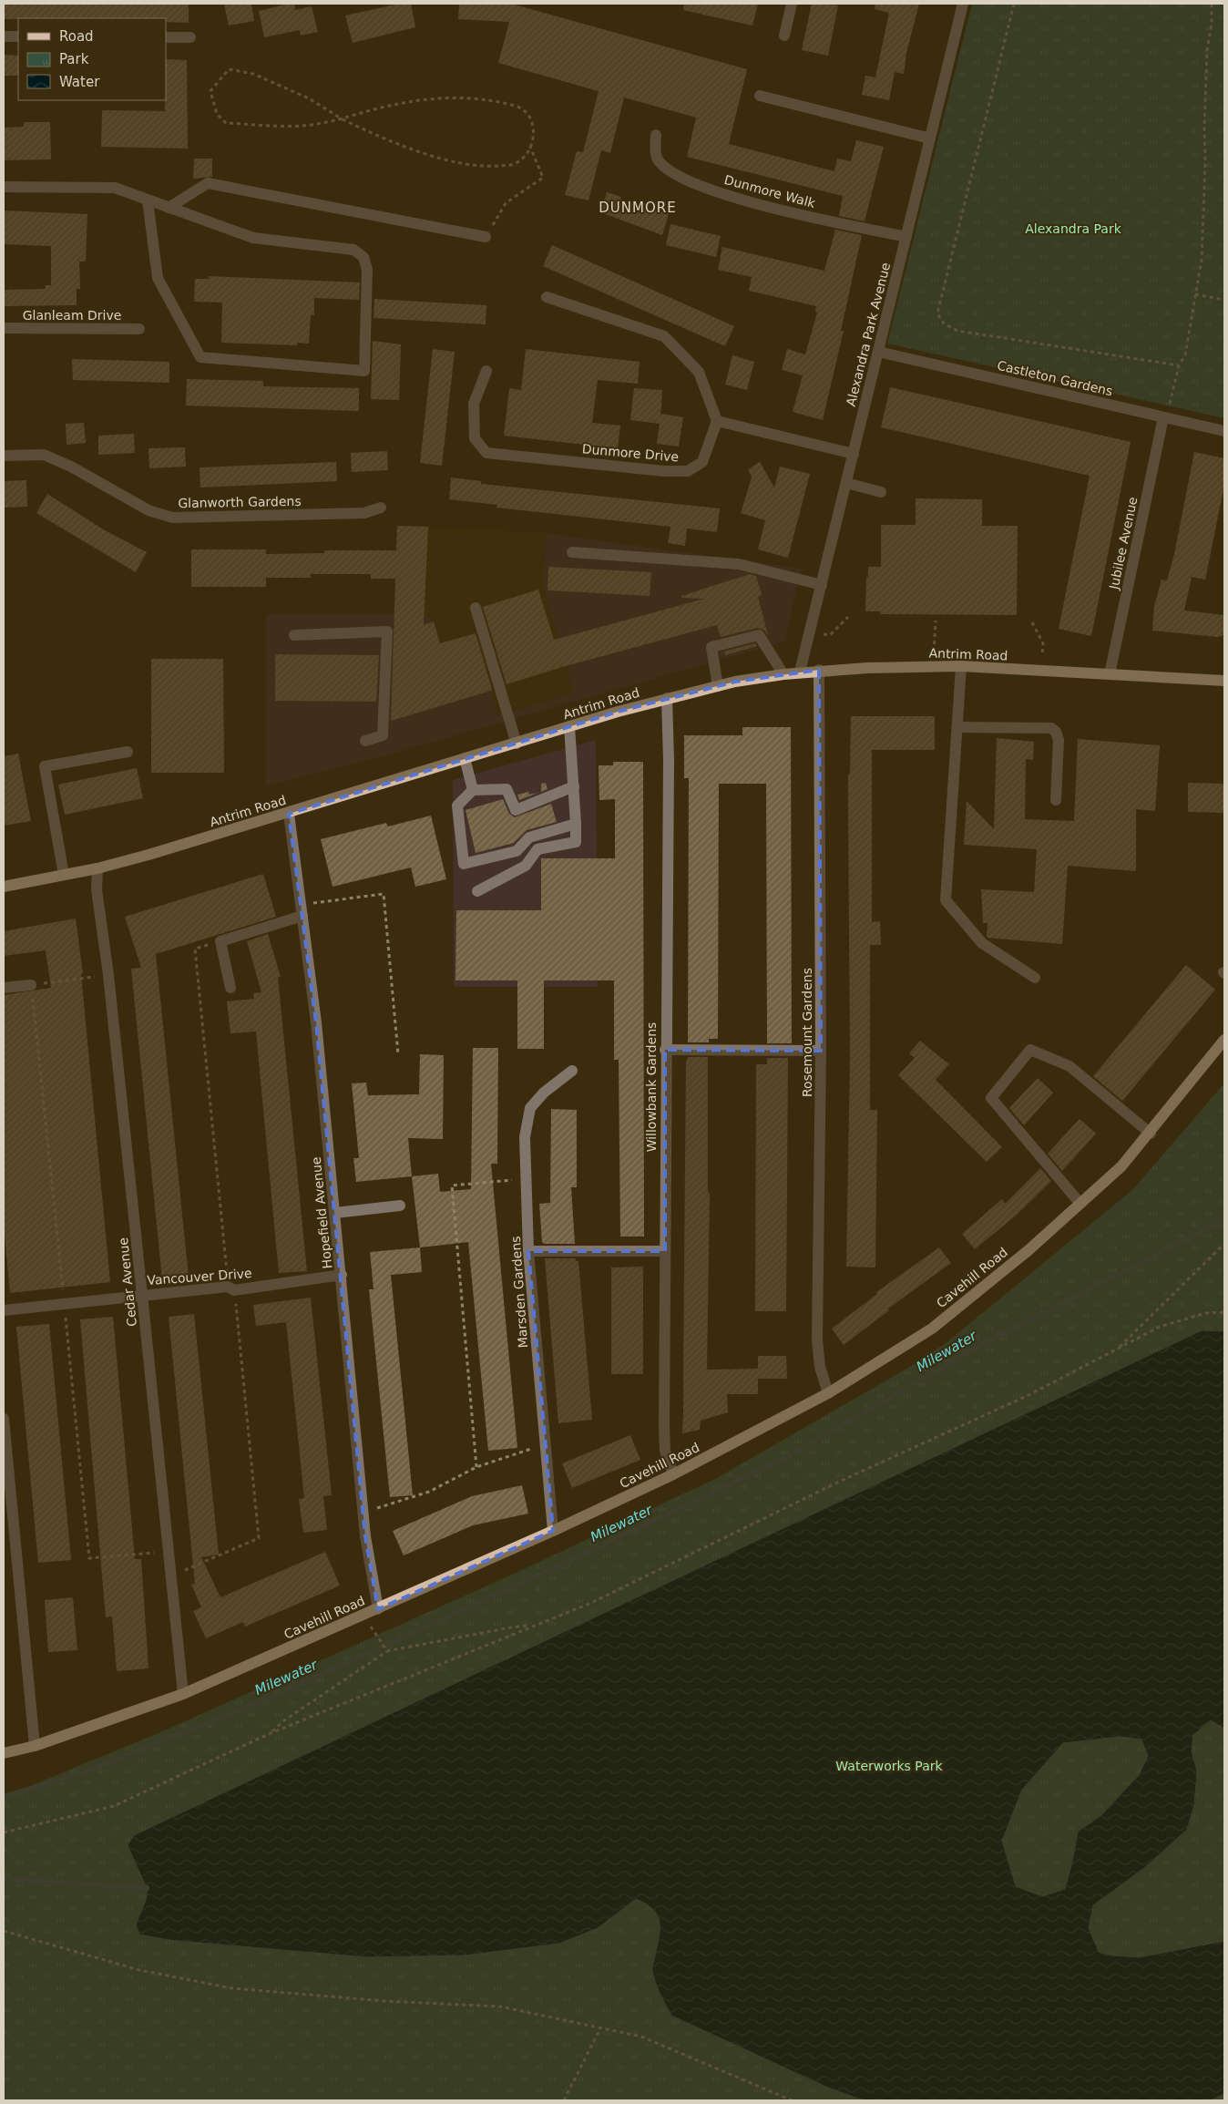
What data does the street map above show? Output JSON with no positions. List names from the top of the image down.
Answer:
{
  "streets": {
    "main road": ["Antrim Road", "Cavehill Road"],
    "street": [
      "Dunmore Walk",
      "Glanleam Drive",
      "Alexandra Park Avenue",
      "Castleton Gardens",
      "Dunmore Drive",
      "Glanworth Gardens",
      "Jubilee Avenue",
      "Rosemount Gardens",
      "Willowbank Gardens",
      "Hopefield Avenue",
      "Vancouver Drive",
      "Cedar Avenue",
      "Marsden Gardens"
    ]
  },
  "crossings": [
    ["Dunmore Walk", "Alexandra Park Avenue"],
    ["Alexandra Park Avenue", "Castleton Gardens"],
    ["Alexandra Park Avenue", "Antrim Road"],
    ["Castleton Gardens", "Jubilee Avenue"],
    ["Jubilee Avenue", "Antrim Road"],
    ["Antrim Road", "Rosemount Gardens"],
    ["Antrim Road", "Willowbank Gardens"],
    ["Antrim Road", "Hopefield Avenue"],
    ["Antrim Road", "Cedar Avenue"],
    ["Rosemount Gardens", "Cavehill Road"],
    ["Willowbank Gardens", "Cavehill Road"],
    ["Hopefield Avenue", "Vancouver Drive"],
    ["Hopefield Avenue", "Cavehill Road"],
    ["Vancouver Drive", "Cedar Avenue"],
    ["Cavehill Road", "Cedar Avenue"],
    ["Cavehill Road", "Marsden Gardens"]
  ],
  "districts": ["DUNMORE"],
  "water": ["Milewater"],
  "parks": ["Alexandra Park", "Waterworks Park"],
  "legend": ["Road", "Park", "Water"]
}
